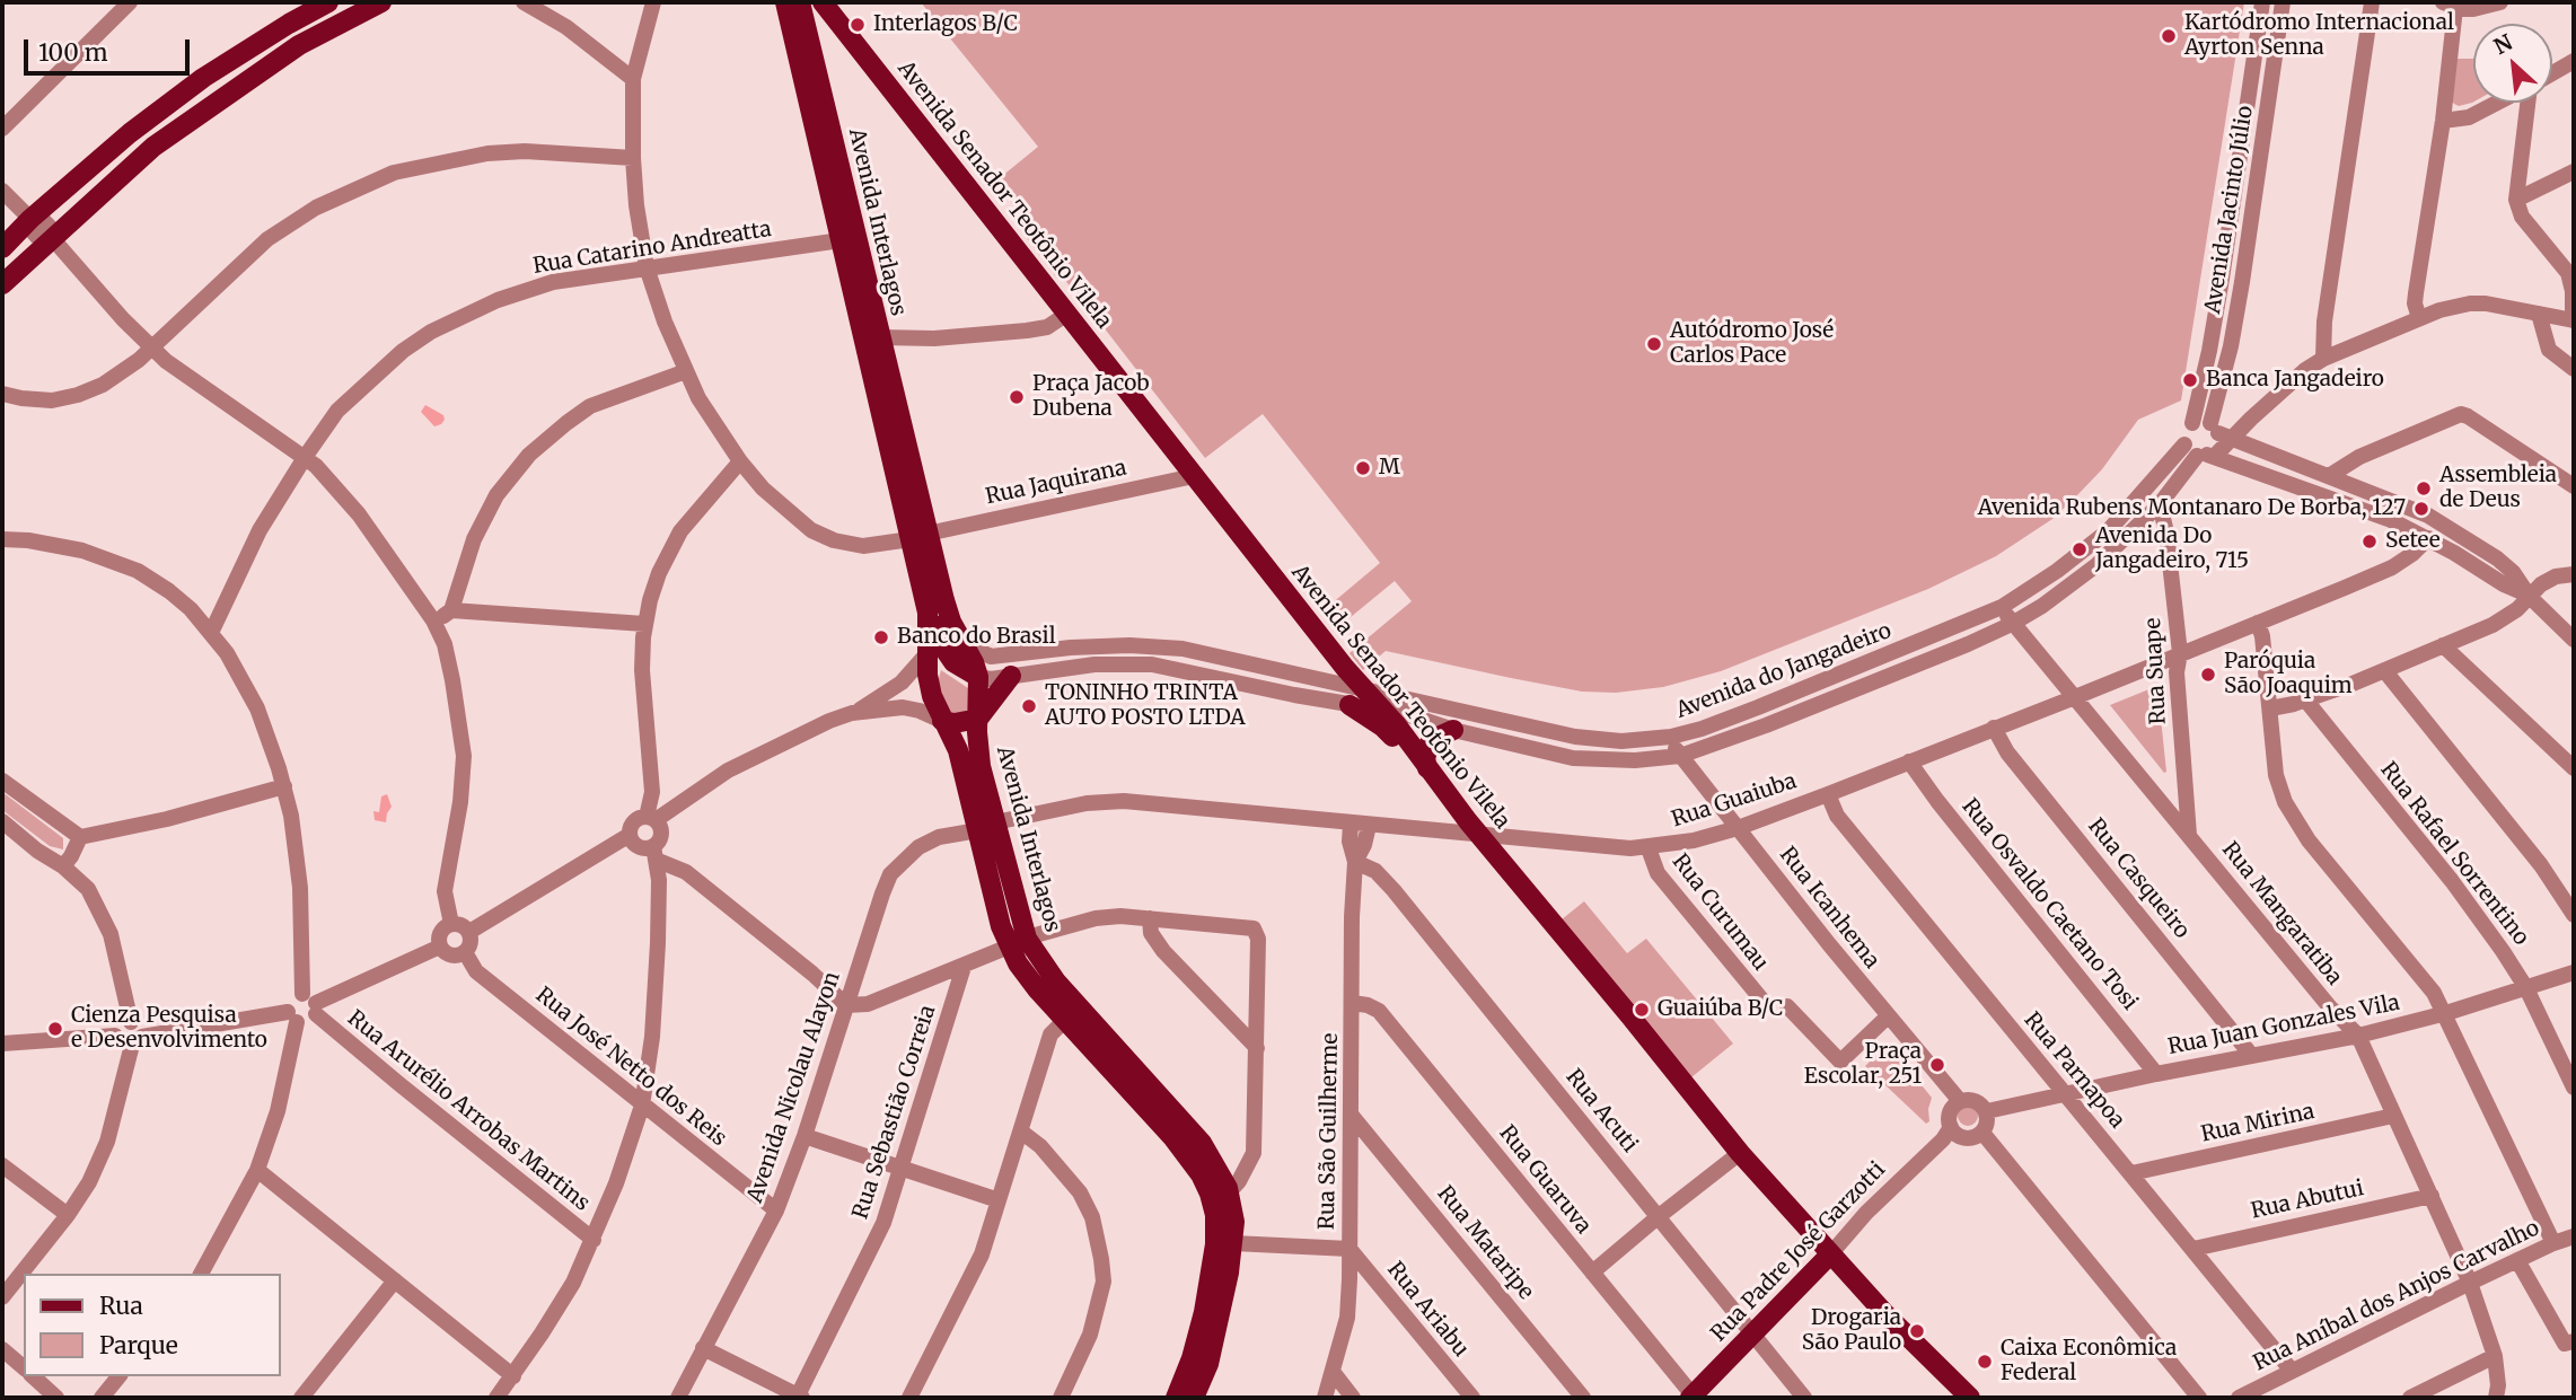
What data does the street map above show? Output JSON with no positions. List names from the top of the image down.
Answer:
{
  "streets": {
    "main road": ["Avenida Senador Teotônio Vilela", "Avenida Interlagos", "Rua Padre José Garzotti"],
    "street": [
      "Avenida Jacinto Júlio",
      "Rua Catarino Andreatta",
      "Rua Jaquirana",
      "Avenida do Jangadeiro",
      "Rua Suape",
      "Rua Guaiuba",
      "Rua Rafael Sorrentino",
      "Rua Casqueiro",
      "Rua Osvaldo Caetano Tosi",
      "Rua Icanhema",
      "Rua Curumau",
      "Rua Mangaratiba",
      "Rua Juan Gonzales Vila",
      "Rua José Netto dos Reis",
      "Rua Parnapoa",
      "Avenida Nicolau Alayon",
      "Rua Arurélio Arrobas Martins",
      "Rua Acuti",
      "Rua Sebastião Correia",
      "Rua Mirina",
      "Rua São Guilherme",
      "Rua Guaruva",
      "Rua Abutui",
      "Rua Mataripe",
      "Rua Aníbal dos Anjos Carvalho",
      "Rua Ariabu"
    ]
  },
  "crossings": [
    ["Avenida Senador Teotônio Vilela", "Rua Jaquirana"],
    ["Avenida Senador Teotônio Vilela", "Avenida do Jangadeiro"],
    ["Avenida Senador Teotônio Vilela", "Rua Guaiuba"],
    ["Avenida Senador Teotônio Vilela", "Rua Padre José Garzotti"],
    ["Avenida Jacinto Júlio", "Avenida do Jangadeiro"],
    ["Avenida Interlagos", "Rua Catarino Andreatta"],
    ["Avenida Interlagos", "Rua Jaquirana"],
    ["Avenida Interlagos", "Avenida do Jangadeiro"],
    ["Avenida Interlagos", "Rua Guaiuba"],
    ["Avenida Interlagos", "Avenida Nicolau Alayon"],
    ["Rua Catarino Andreatta", "Rua Jaquirana"],
    ["Avenida do Jangadeiro", "Rua Suape"],
    ["Avenida do Jangadeiro", "Rua Icanhema"],
    ["Avenida do Jangadeiro", "Rua Mangaratiba"],
    ["Rua Suape", "Rua Guaiuba"],
    ["Rua Suape", "Rua Mangaratiba"],
    ["Rua Guaiuba", "Rua Casqueiro"],
    ["Rua Guaiuba", "Rua Osvaldo Caetano Tosi"],
    ["Rua Guaiuba", "Rua Icanhema"],
    ["Rua Guaiuba", "Rua Curumau"],
    ["Rua Guaiuba", "Rua Mangaratiba"],
    ["Rua Guaiuba", "Rua Parnapoa"],
    ["Rua Guaiuba", "Avenida Nicolau Alayon"],
    ["Rua Guaiuba", "Rua São Guilherme"],
    ["Rua Rafael Sorrentino", "Rua Juan Gonzales Vila"],
    ["Rua Casqueiro", "Rua Juan Gonzales Vila"],
    ["Rua Osvaldo Caetano Tosi", "Rua Juan Gonzales Vila"],
    ["Rua Icanhema", "Rua Juan Gonzales Vila"],
    ["Rua Icanhema", "Rua Padre José Garzotti"],
    ["Rua Mangaratiba", "Rua Juan Gonzales Vila"],
    ["Rua Mangaratiba", "Rua Mirina"],
    ["Rua Mangaratiba", "Rua Abutui"],
    ["Rua Mangaratiba", "Rua Aníbal dos Anjos Carvalho"],
    ["Rua Juan Gonzales Vila", "Rua Parnapoa"],
    ["Rua Juan Gonzales Vila", "Rua Padre José Garzotti"],
    ["Rua José Netto dos Reis", "Avenida Nicolau Alayon"],
    ["Rua Parnapoa", "Rua Mirina"],
    ["Rua Parnapoa", "Rua Abutui"],
    ["Rua Parnapoa", "Rua Aníbal dos Anjos Carvalho"],
    ["Rua Acuti", "Rua São Guilherme"],
    ["Rua Acuti", "Rua Padre José Garzotti"],
    ["Rua São Guilherme", "Rua Guaruva"],
    ["Rua São Guilherme", "Rua Mataripe"],
    ["Rua São Guilherme", "Rua Ariabu"],
    ["Rua Guaruva", "Rua Padre José Garzotti"]
  ],
  "places": [
    "Interlagos B/C",
    "Kartódromo Internacional Ayrton Senna",
    "Autódromo José Carlos Pace",
    "Banca Jangadeiro",
    "Praça Jacob Dubena",
    "M",
    "Assembleia de Deus",
    "Avenida Rubens Montanaro De Borba, 127",
    "Setee",
    "Avenida Do Jangadeiro, 715",
    "Banco do Brasil",
    "Paróquia São Joaquim",
    "TONINHO TRINTA AUTO POSTO LTDA",
    "Guaiúba B/C",
    "Cienza Pesquisa e Desenvolvimento",
    "Praça Escolar, 251",
    "Drogaria São Paulo",
    "Caixa Econômica Federal"
  ],
  "legend": ["Rua", "Parque"],
  "scale_bar": "100 m",
  "north": "top left"
}
